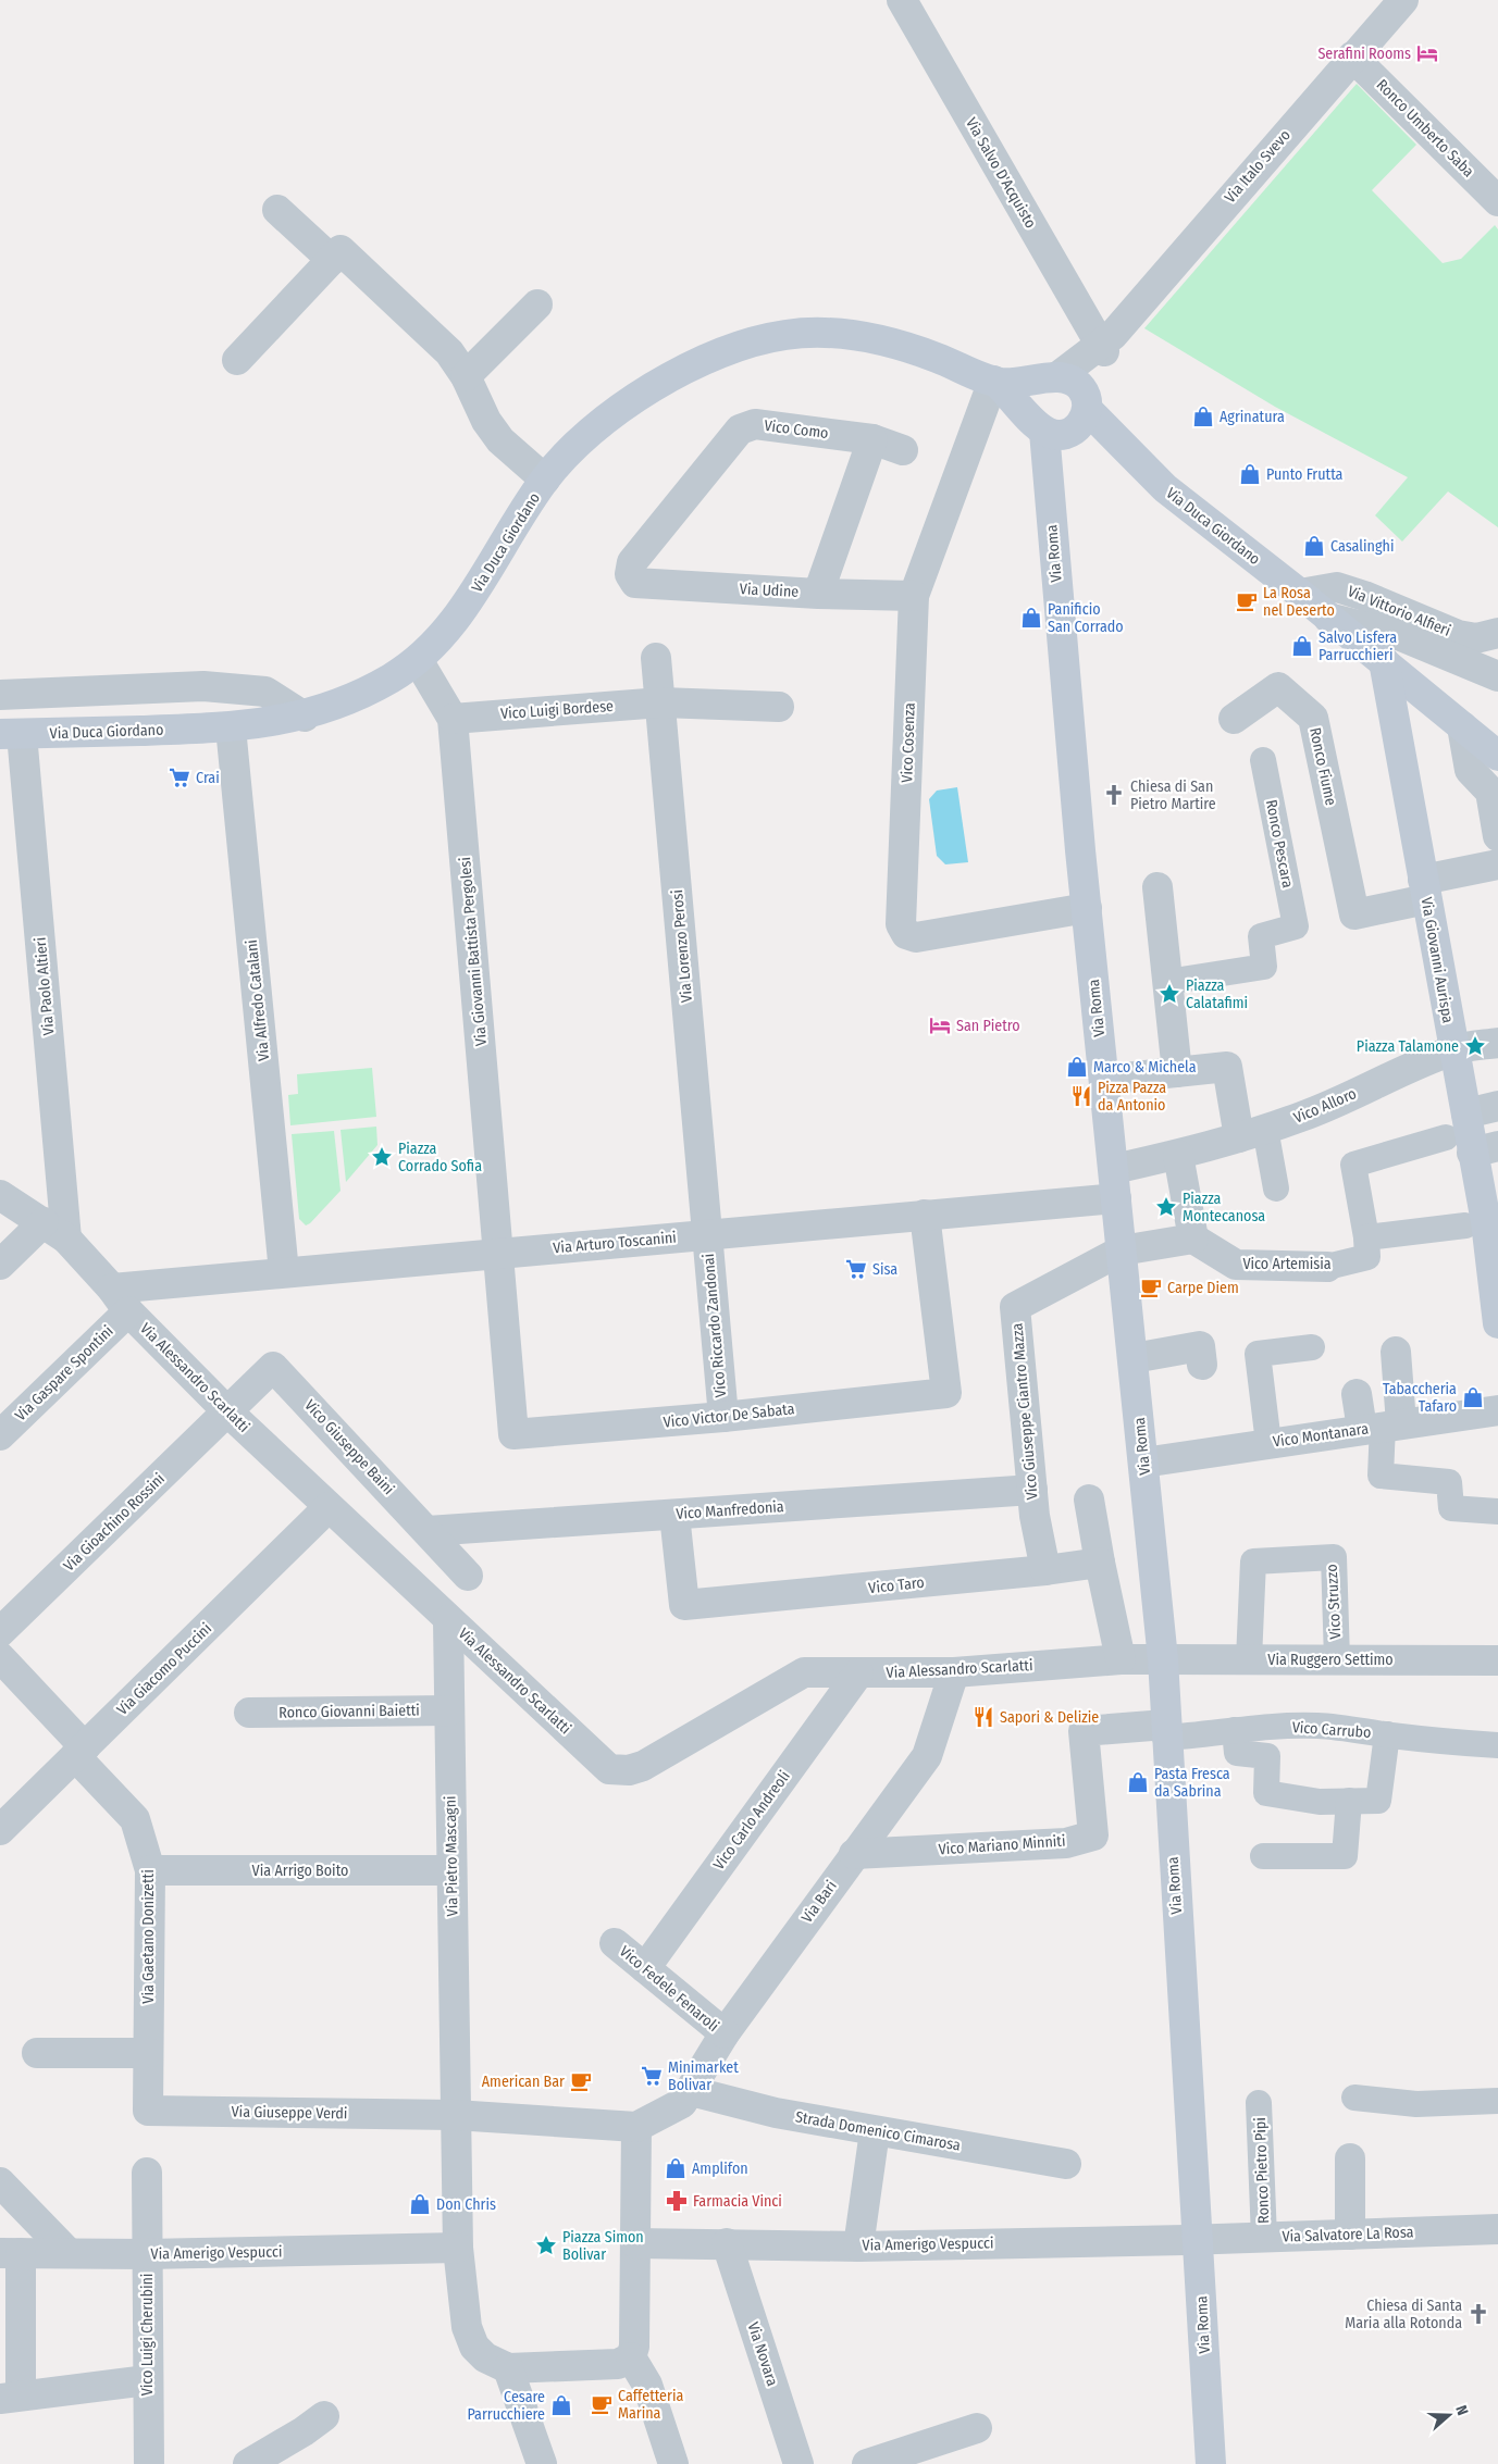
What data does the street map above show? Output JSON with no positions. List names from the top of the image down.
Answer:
{
  "streets": {
    "main road": ["Via Duca Giordano", "Via Roma", "Via Giovanni Aurispa"],
    "street": [
      "Ronco Umberto Saba",
      "Via Italo Svevo",
      "Via Salvo D'Acquisto",
      "Vico Como",
      "Via Udine",
      "Via Vittorio Alfieri",
      "Vico Luigi Bordese",
      "Vico Cosenza",
      "Ronco Fiume",
      "Ronco Pescara",
      "Via Lorenzo Perosi",
      "Via Giovanni Battista Pergolesi",
      "Via Paolo Altieri",
      "Via Alfredo Catalani",
      "Vico Alloro",
      "Via Arturo Toscanini",
      "Vico Artemisia",
      "Vico Riccardo Zandonai",
      "Via Gaspare Spontini",
      "Via Alessandro Scarlatti",
      "Vico Giuseppe Ciantro Mazza",
      "Vico Victor De Sabata",
      "Vico Montanara",
      "Vico Giuseppe Baini",
      "Vico Manfredonia",
      "Via Gioachino Rossini",
      "Vico Taro",
      "Vico Struzzo",
      "Via Ruggero Settimo",
      "Via Giacomo Puccini",
      "Ronco Giovanni Baietti",
      "Vico Carrubo",
      "Vico Carlo Andreoli",
      "Vico Mariano Minniti",
      "Via Pietro Mascagni",
      "Via Arrigo Boito",
      "Via Bari",
      "Via Gaetano Donizetti",
      "Vico Fedele Fenaroli",
      "Via Giuseppe Verdi",
      "Strada Domenico Cimarosa",
      "Ronco Pietro Pipi",
      "Via Salvatore La Rosa",
      "Via Amerigo Vespucci",
      "Vico Luigi Cherubini",
      "Via Novara"
    ]
  },
  "crossings": [
    ["Ronco Umberto Saba", "Via Italo Svevo"],
    ["Via Italo Svevo", "Via Salvo D'Acquisto"],
    ["Vico Como", "Via Udine"],
    ["Via Duca Giordano", "Via Roma"],
    ["Via Duca Giordano", "Via Vittorio Alfieri"],
    ["Via Duca Giordano", "Vico Cosenza"],
    ["Via Duca Giordano", "Via Giovanni Battista Pergolesi"],
    ["Via Duca Giordano", "Via Giovanni Aurispa"],
    ["Via Duca Giordano", "Via Paolo Altieri"],
    ["Via Duca Giordano", "Via Alfredo Catalani"],
    ["Via Roma", "Vico Cosenza"],
    ["Via Roma", "Vico Alloro"],
    ["Via Roma", "Via Arturo Toscanini"],
    ["Via Roma", "Via Alessandro Scarlatti"],
    ["Via Roma", "Vico Giuseppe Ciantro Mazza"],
    ["Via Roma", "Vico Montanara"],
    ["Via Roma", "Via Ruggero Settimo"],
    ["Via Roma", "Vico Carrubo"],
    ["Via Roma", "Vico Mariano Minniti"],
    ["Via Roma", "Via Salvatore La Rosa"],
    ["Via Roma", "Via Amerigo Vespucci"],
    ["Via Udine", "Vico Cosenza"],
    ["Vico Luigi Bordese", "Via Lorenzo Perosi"],
    ["Vico Luigi Bordese", "Via Giovanni Battista Pergolesi"],
    ["Ronco Fiume", "Via Giovanni Aurispa"],
    ["Via Lorenzo Perosi", "Via Arturo Toscanini"],
    ["Via Lorenzo Perosi", "Vico Riccardo Zandonai"],
    ["Via Giovanni Battista Pergolesi", "Via Arturo Toscanini"],
    ["Via Giovanni Battista Pergolesi", "Vico Victor De Sabata"],
    ["Via Giovanni Aurispa", "Vico Alloro"],
    ["Via Paolo Altieri", "Via Alessandro Scarlatti"],
    ["Via Alfredo Catalani", "Via Arturo Toscanini"],
    ["Via Arturo Toscanini", "Vico Riccardo Zandonai"],
    ["Via Arturo Toscanini", "Via Gaspare Spontini"],
    ["Via Arturo Toscanini", "Via Alessandro Scarlatti"],
    ["Via Arturo Toscanini", "Vico Victor De Sabata"],
    ["Vico Riccardo Zandonai", "Vico Victor De Sabata"],
    ["Via Gaspare Spontini", "Via Alessandro Scarlatti"],
    ["Via Alessandro Scarlatti", "Vico Giuseppe Baini"],
    ["Via Alessandro Scarlatti", "Via Gioachino Rossini"],
    ["Via Alessandro Scarlatti", "Via Ruggero Settimo"],
    ["Via Alessandro Scarlatti", "Via Giacomo Puccini"],
    ["Via Alessandro Scarlatti", "Vico Carlo Andreoli"],
    ["Via Alessandro Scarlatti", "Via Pietro Mascagni"],
    ["Via Alessandro Scarlatti", "Via Bari"],
    ["Vico Giuseppe Ciantro Mazza", "Vico Manfredonia"],
    ["Vico Giuseppe Ciantro Mazza", "Vico Taro"],
    ["Vico Giuseppe Baini", "Vico Manfredonia"],
    ["Vico Giuseppe Baini", "Via Gioachino Rossini"],
    ["Vico Manfredonia", "Vico Taro"],
    ["Vico Struzzo", "Via Ruggero Settimo"],
    ["Via Giacomo Puccini", "Via Gaetano Donizetti"],
    ["Ronco Giovanni Baietti", "Via Pietro Mascagni"],
    ["Vico Carrubo", "Vico Mariano Minniti"],
    ["Vico Carlo Andreoli", "Vico Fedele Fenaroli"],
    ["Vico Mariano Minniti", "Via Bari"],
    ["Via Pietro Mascagni", "Via Arrigo Boito"],
    ["Via Pietro Mascagni", "Via Giuseppe Verdi"],
    ["Via Pietro Mascagni", "Via Amerigo Vespucci"],
    ["Via Arrigo Boito", "Via Gaetano Donizetti"],
    ["Via Bari", "Vico Fedele Fenaroli"],
    ["Via Bari", "Via Giuseppe Verdi"],
    ["Via Bari", "Strada Domenico Cimarosa"],
    ["Via Gaetano Donizetti", "Via Giuseppe Verdi"],
    ["Ronco Pietro Pipi", "Via Salvatore La Rosa"],
    ["Via Salvatore La Rosa", "Via Amerigo Vespucci"],
    ["Via Amerigo Vespucci", "Vico Luigi Cherubini"],
    ["Via Amerigo Vespucci", "Via Novara"]
  ],
  "places": {
    "hotel": ["Serafini Rooms", "San Pietro"],
    "shop": [
      "Agrinatura",
      "Punto Frutta",
      "Casalinghi",
      "Panificio San Corrado",
      "Salvo Lisfera Parrucchieri",
      "Marco & Michela",
      "Tabaccheria Tafaro",
      "Pasta Fresca da Sabrina",
      "Amplifon",
      "Don Chris",
      "Cesare Parrucchiere"
    ],
    "cafe": [
      "La Rosa nel Deserto",
      "Carpe Diem",
      "American Bar",
      "Caffetteria Marina"
    ],
    "supermarket": ["Crai", "Sisa", "Minimarket Bolivar"],
    "church": ["Chiesa di San Pietro Martire", "Chiesa di Santa Maria alla Rotonda"],
    "place": [
      "Piazza Calatafimi",
      "Piazza Talamone",
      "Piazza Corrado Sofia",
      "Piazza Montecanosa",
      "Piazza Simon Bolivar"
    ],
    "restaurant": ["Pizza Pazza da Antonio", "Sapori & Delizie"],
    "pharmacy": ["Farmacia Vinci"]
  },
  "north": "right"
}
